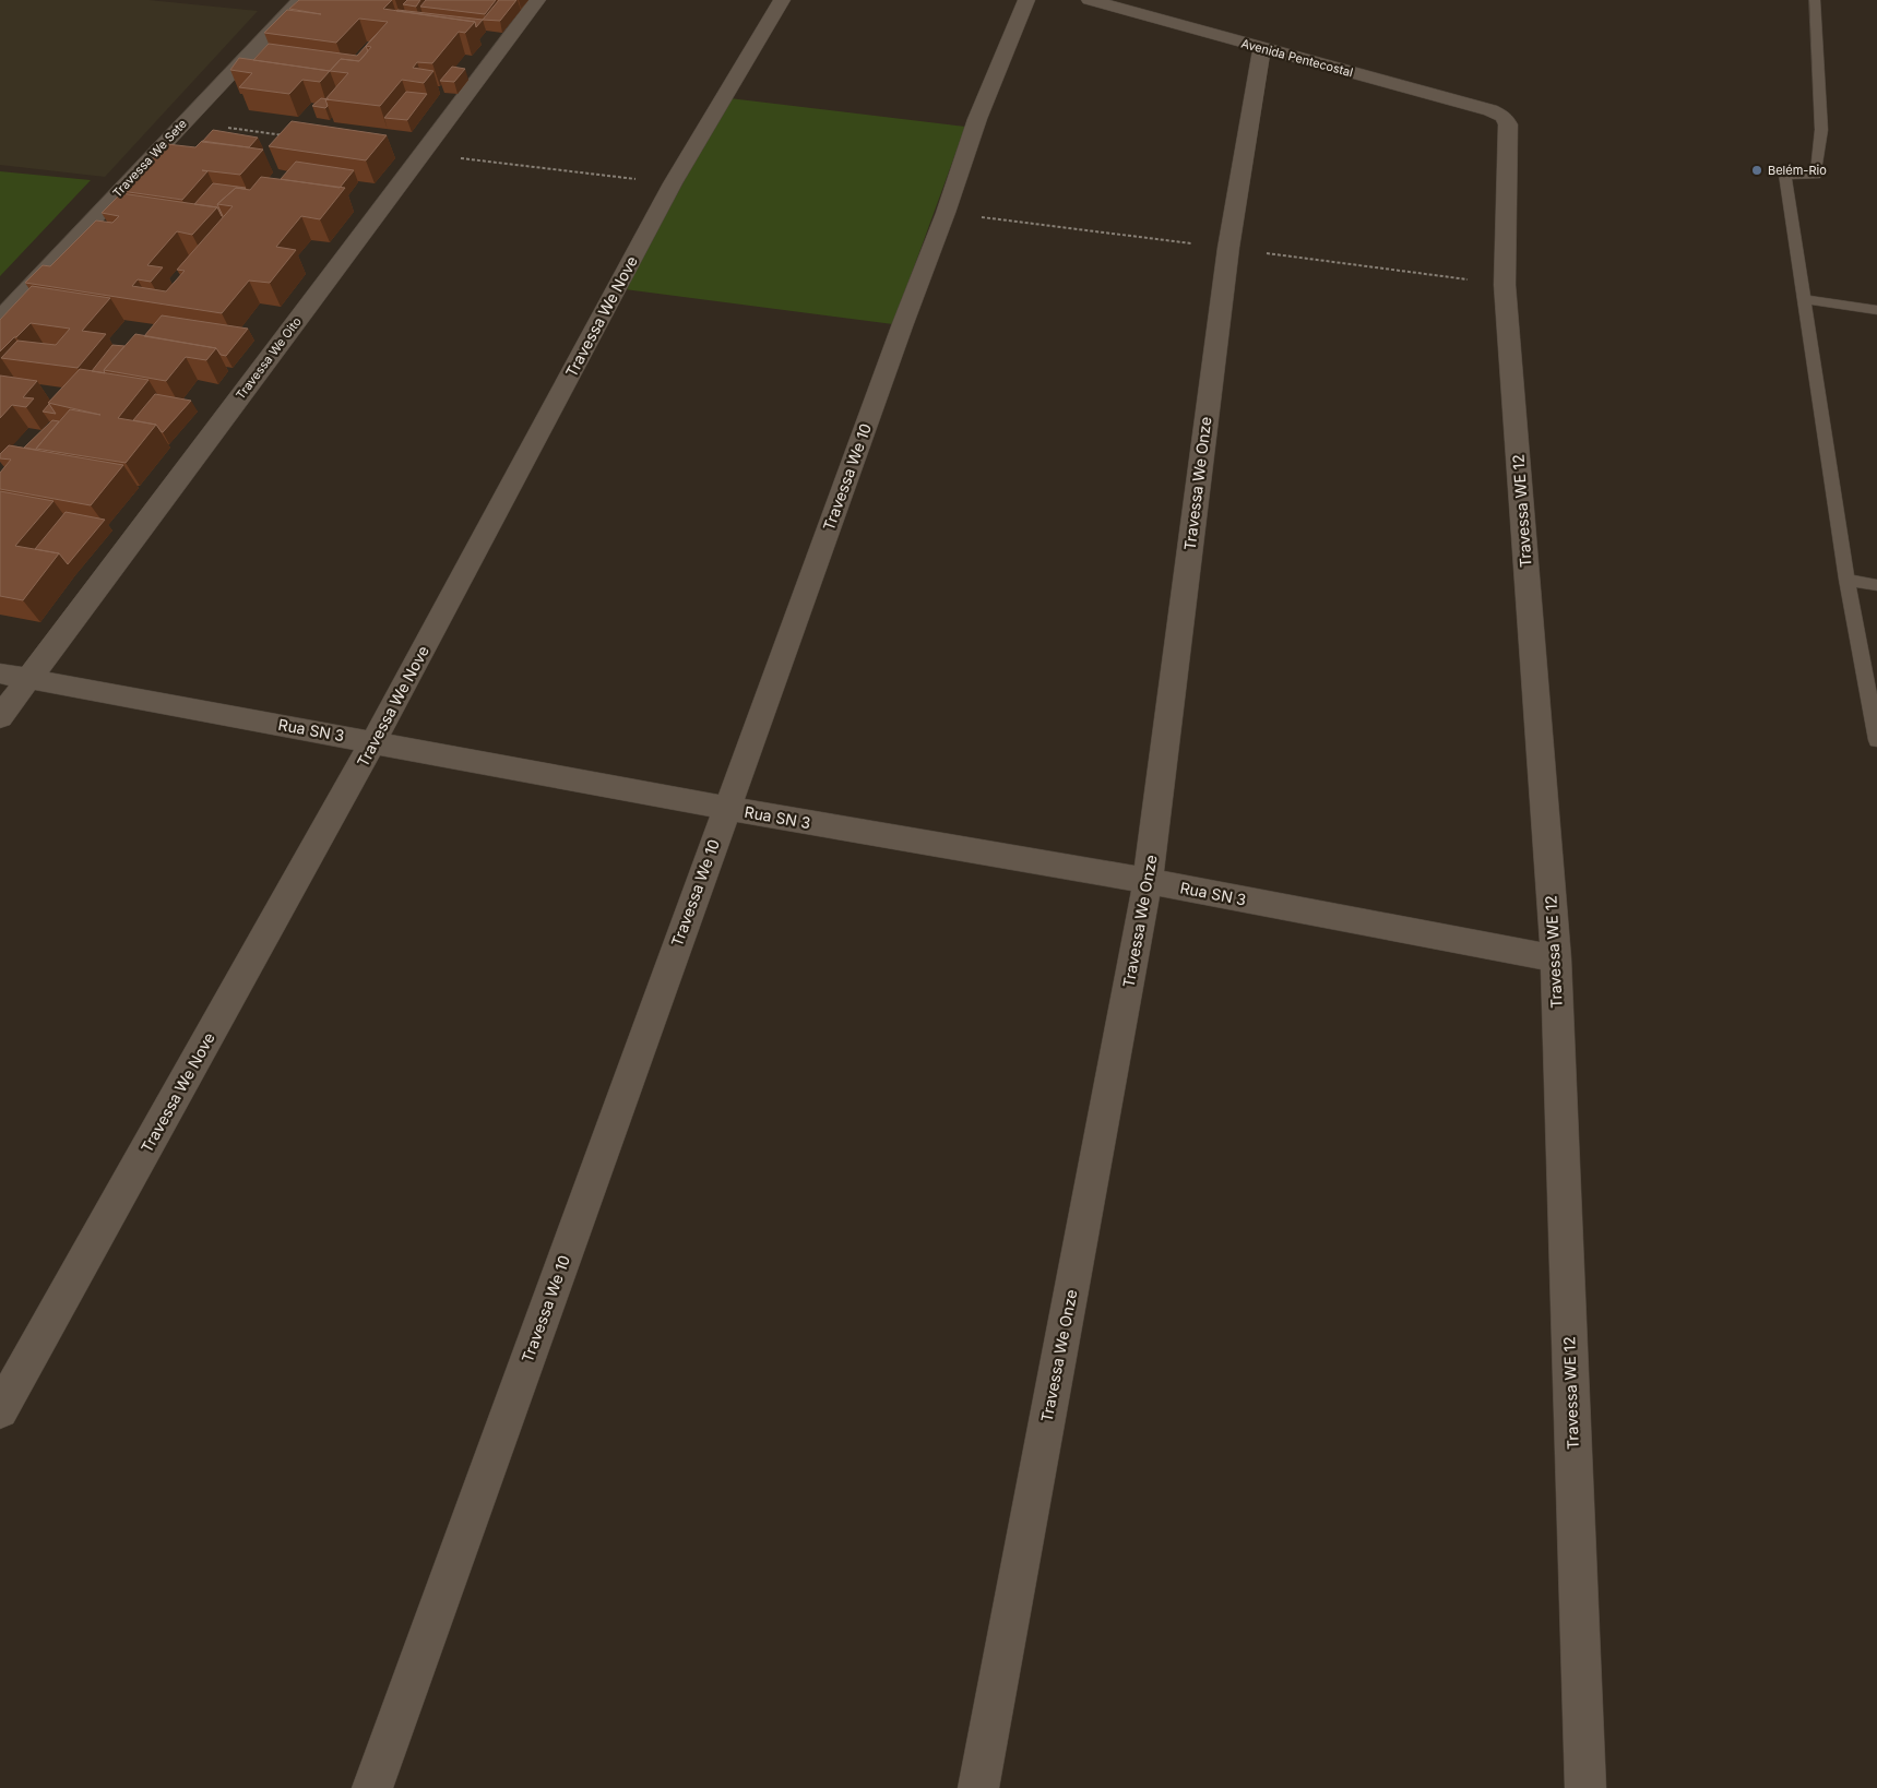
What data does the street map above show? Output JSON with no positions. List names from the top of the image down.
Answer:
{
  "streets": {
    "street": [
      "Avenida Pentecostal",
      "Travessa We Sete",
      "Travessa We Nove",
      "Travessa We Oito",
      "Travessa We 10",
      "Travessa We Onze",
      "Travessa WE 12",
      "Rua SN 3"
    ]
  },
  "crossings": [
    ["Avenida Pentecostal", "Travessa We Onze"],
    ["Avenida Pentecostal", "Travessa WE 12"],
    ["Travessa We Nove", "Rua SN 3"],
    ["Travessa We Oito", "Rua SN 3"],
    ["Travessa We 10", "Rua SN 3"],
    ["Travessa We Onze", "Rua SN 3"],
    ["Travessa WE 12", "Rua SN 3"]
  ],
  "places": ["Belém-Rio"]
}
